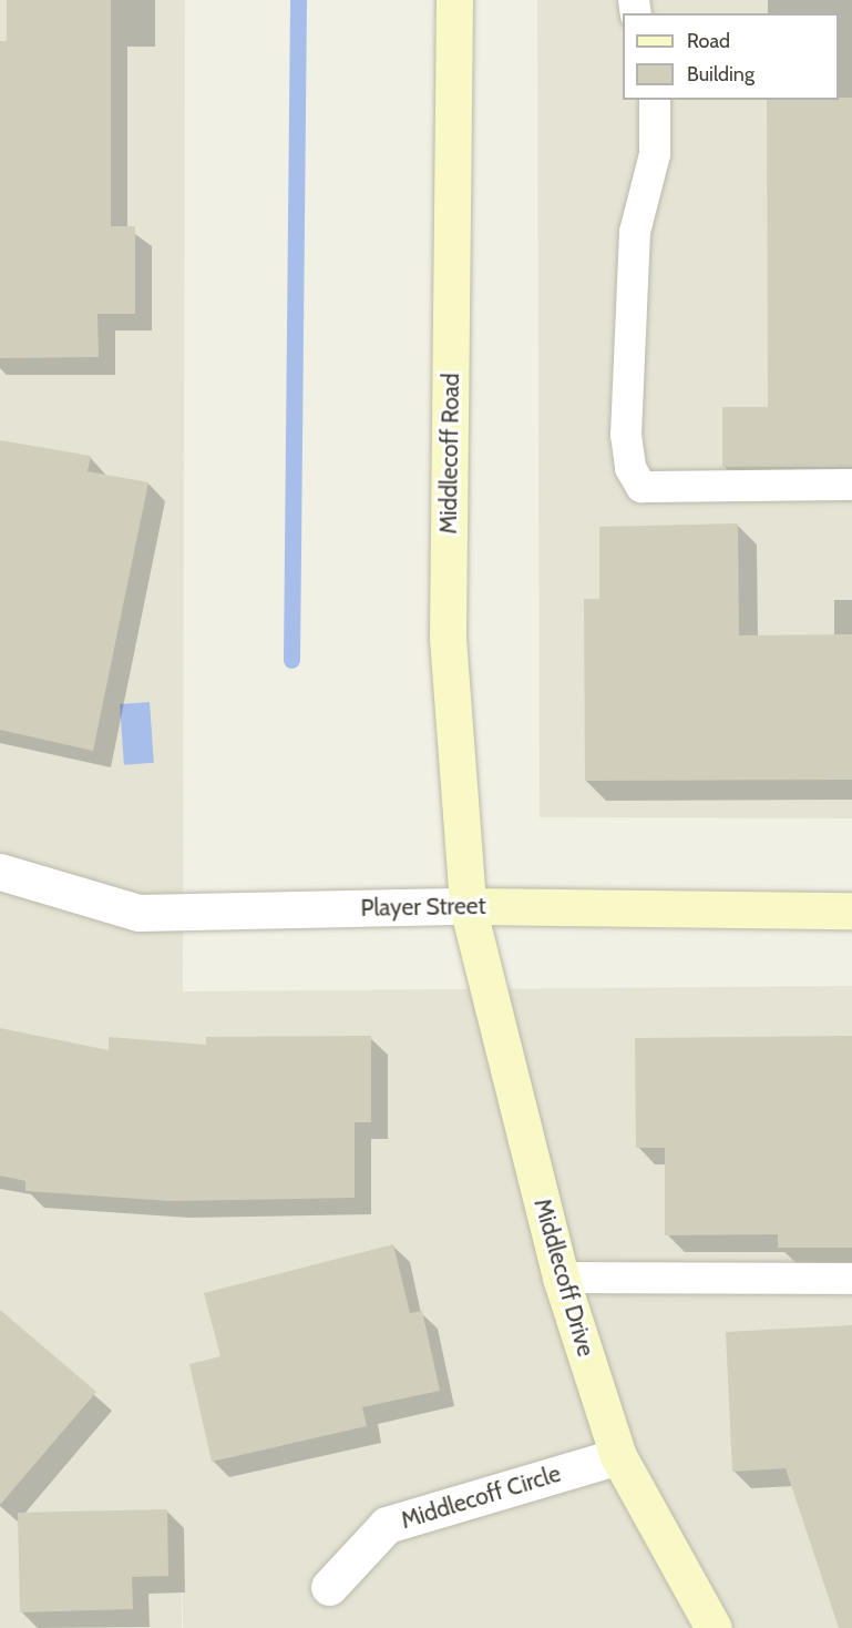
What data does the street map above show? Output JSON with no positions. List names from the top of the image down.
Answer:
{
  "streets": {
    "street": [
      "Middlecoff Road",
      "Player Street",
      "Middlecoff Drive",
      "Middlecoff Circle"
    ]
  },
  "crossings": [
    ["Middlecoff Road", "Player Street"],
    ["Middlecoff Road", "Middlecoff Drive"],
    ["Player Street", "Middlecoff Drive"],
    ["Middlecoff Drive", "Middlecoff Circle"]
  ],
  "legend": ["Road", "Building"]
}
